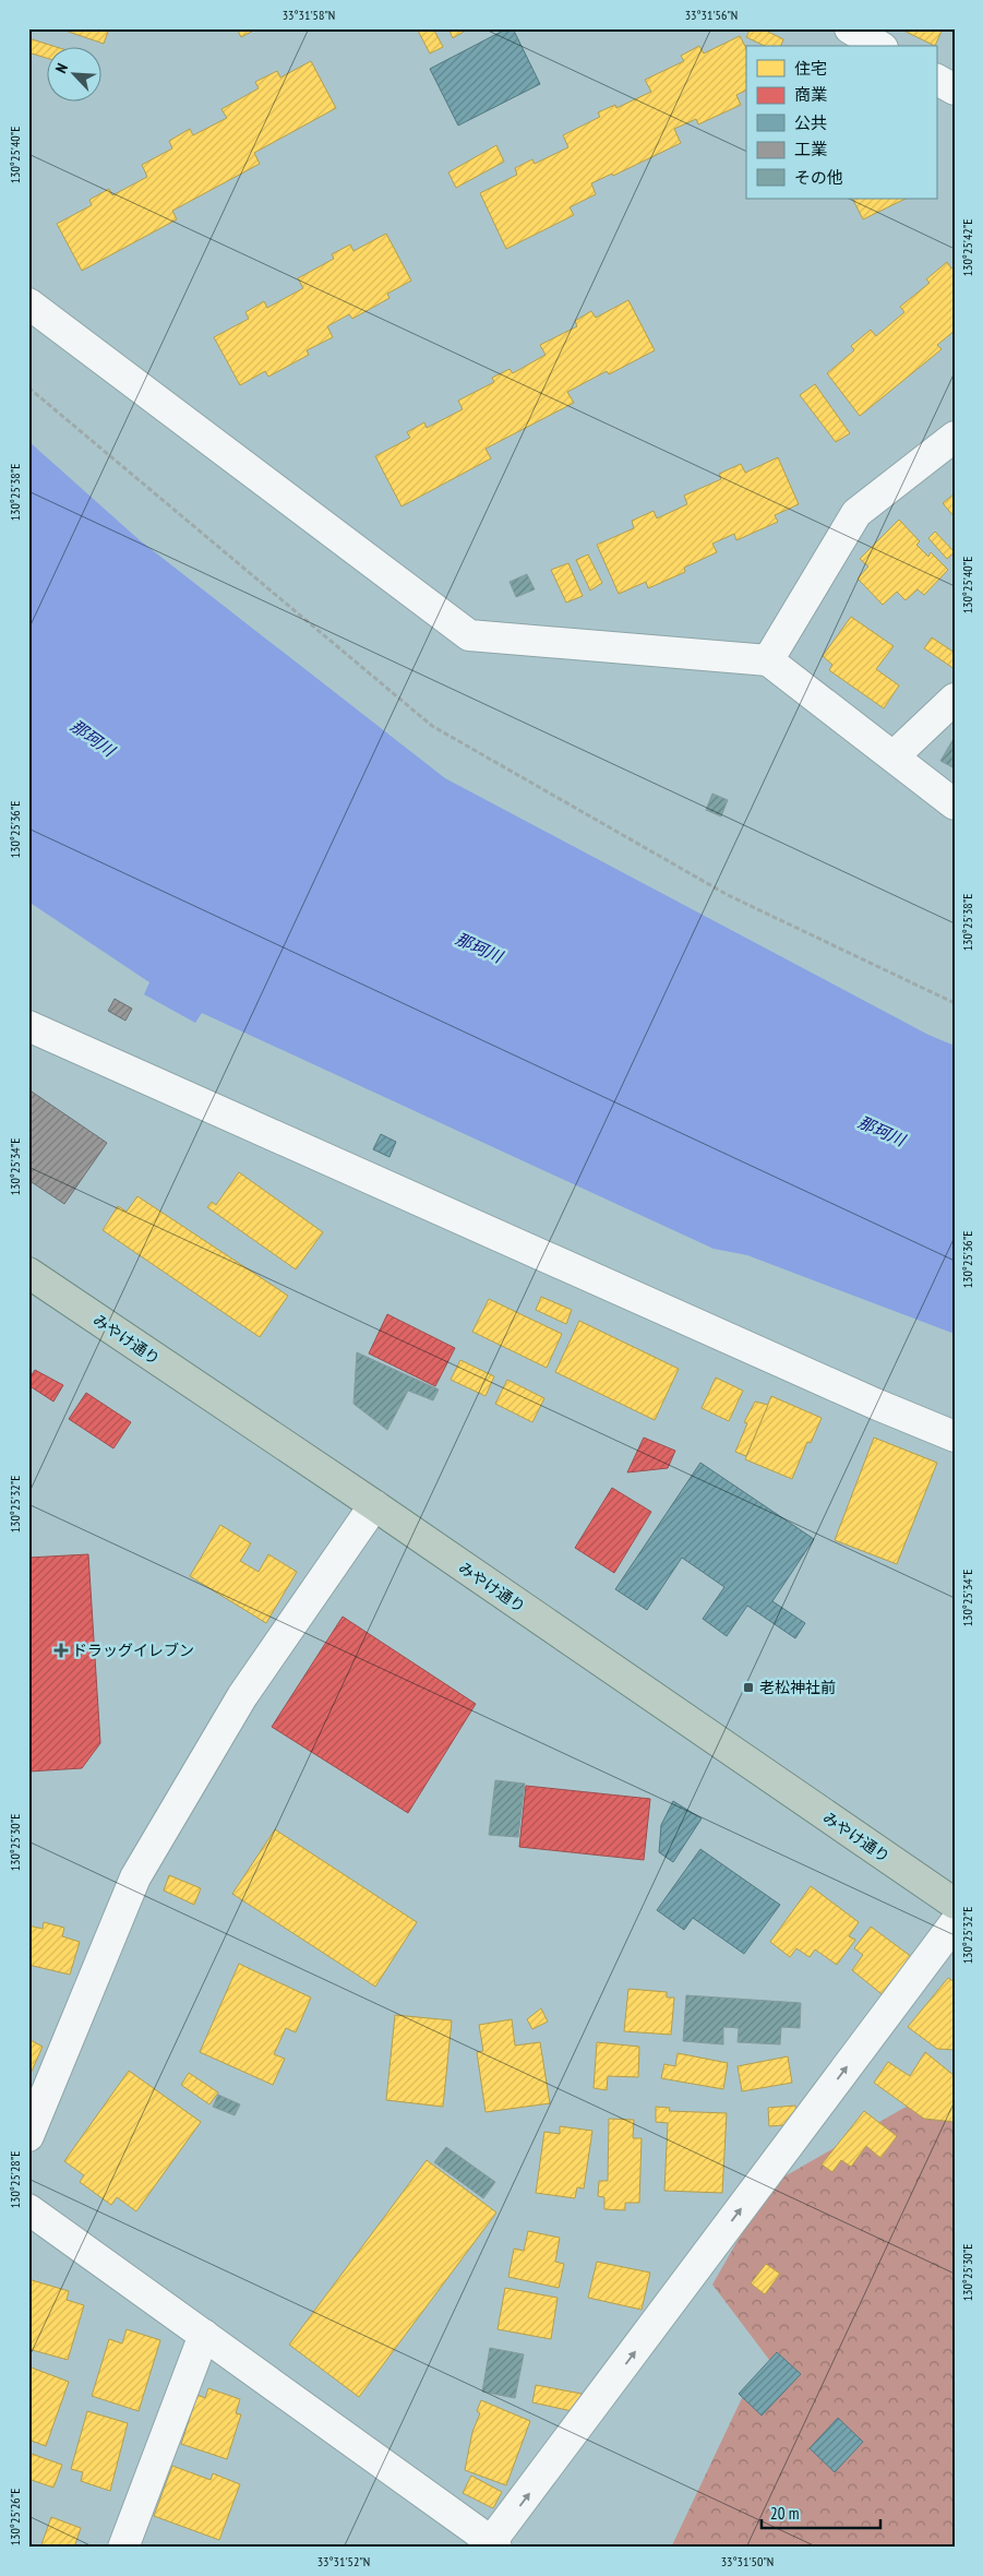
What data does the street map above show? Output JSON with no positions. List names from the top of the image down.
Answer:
{
  "streets": {
    "highway": ["みやけ通り"]
  },
  "water": ["那珂川"],
  "places": {
    "health": ["ドラッグイレブン"],
    "transit": ["老松神社前"]
  },
  "legend": [
    "住宅",
    "商業",
    "公共",
    "工業",
    "その他"
  ],
  "scale_bar": "20 m",
  "north": "top left",
  "coordinates": [
    "33°31'58\"N",
    "33°31'56\"N",
    "130°25'40\"E",
    "130°25'42\"E",
    "130°25'38\"E",
    "130°25'36\"E",
    "130°25'34\"E",
    "130°25'32\"E",
    "130°25'30\"E",
    "130°25'28\"E",
    "130°25'26\"E",
    "33°31'52\"N",
    "33°31'50\"N"
  ]
}
